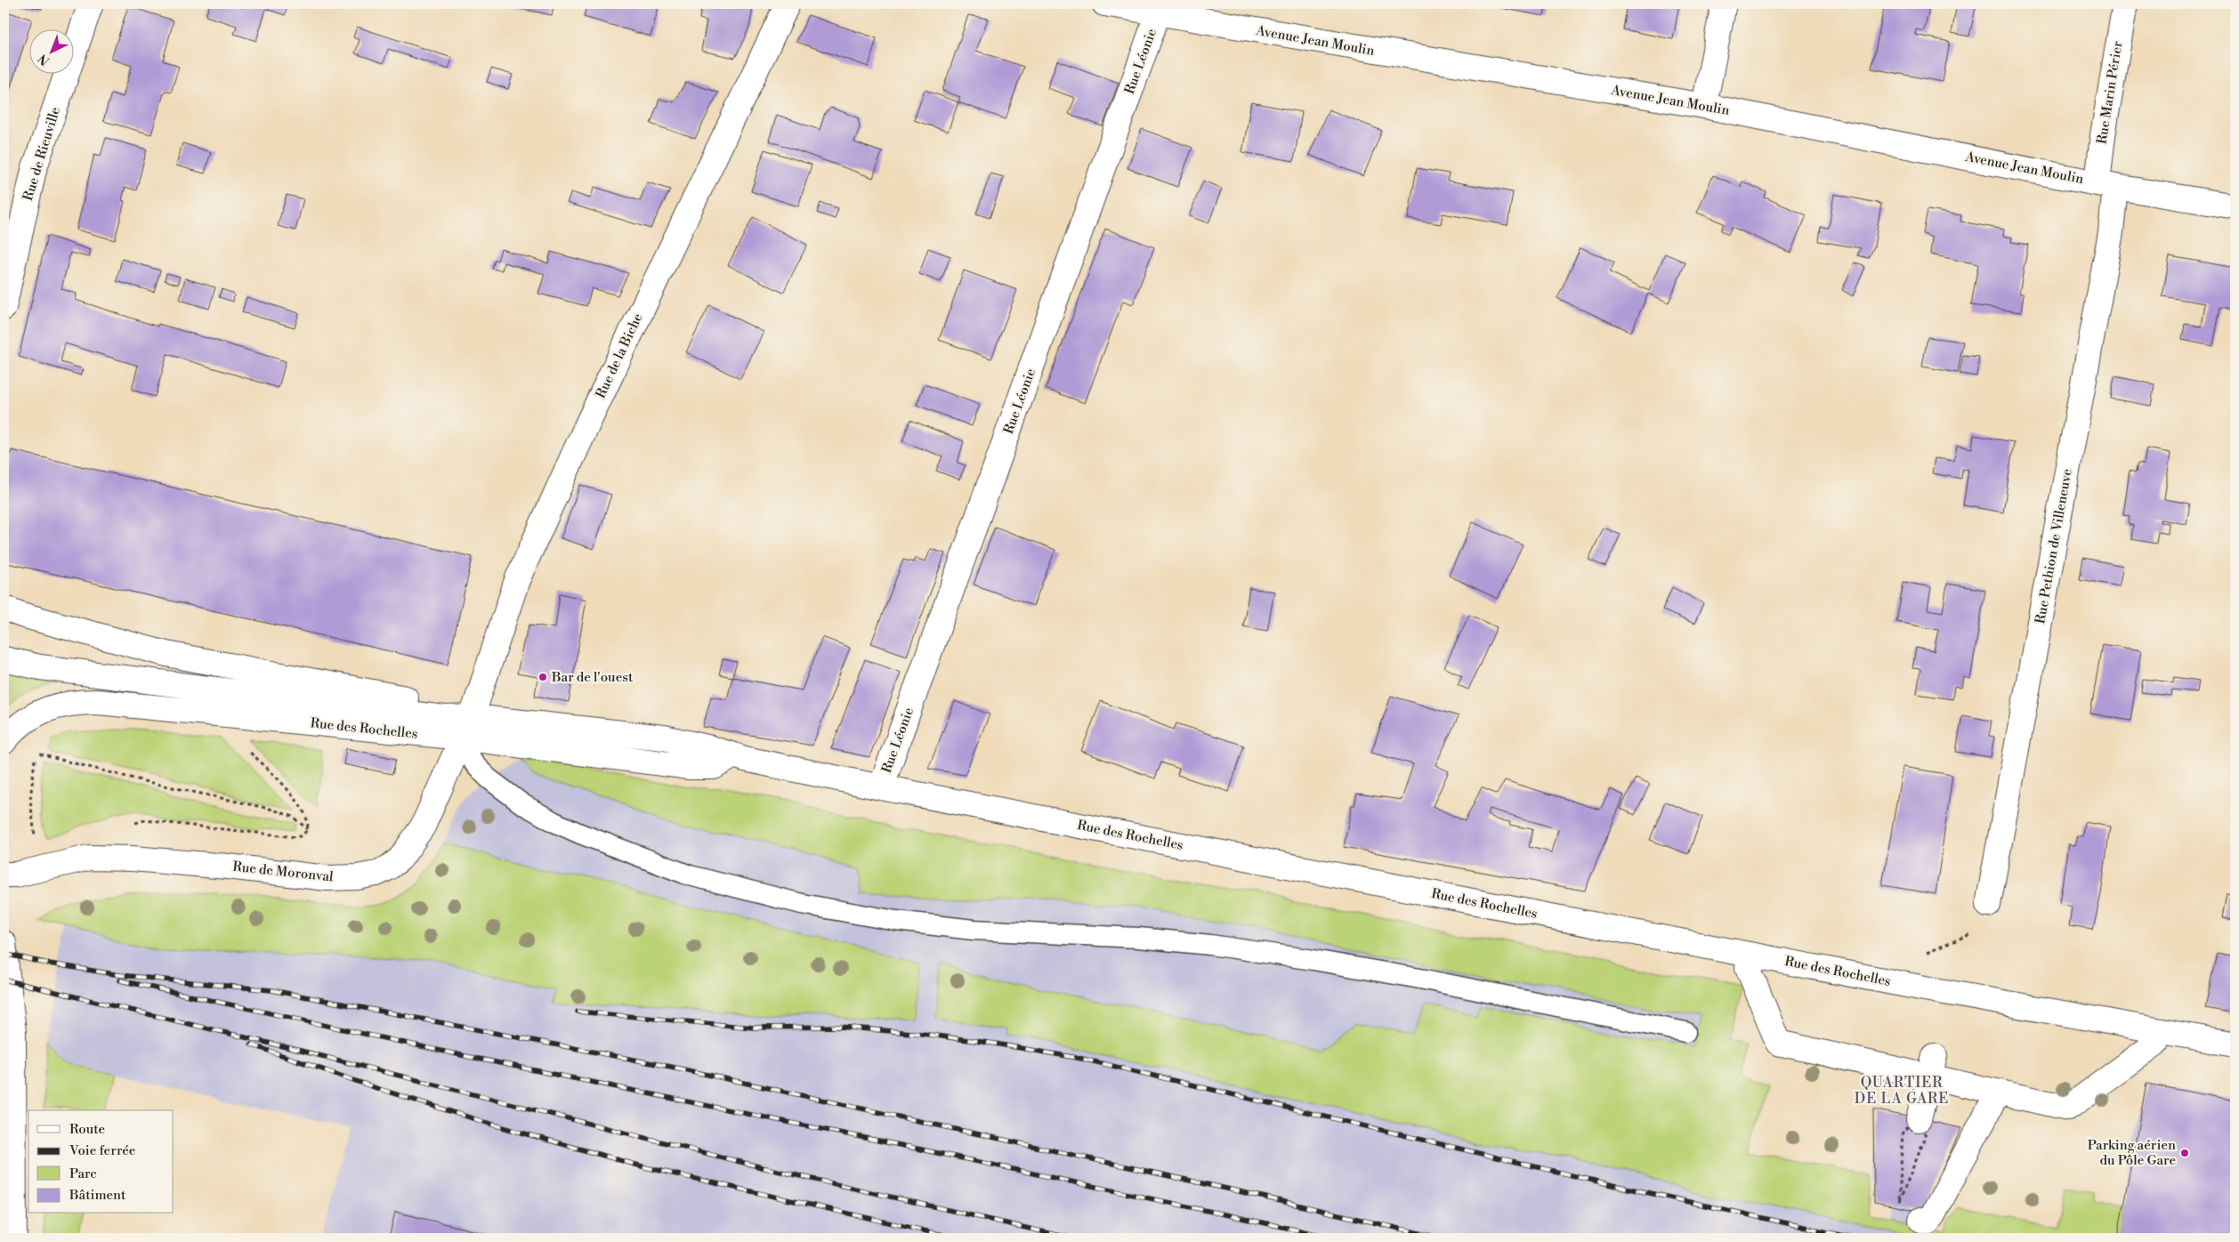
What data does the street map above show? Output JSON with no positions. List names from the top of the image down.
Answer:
{
  "streets": {
    "street": [
      "Avenue Jean Moulin",
      "Rue Léonie",
      "Rue Marin Périer",
      "Rue de Rieuville",
      "Rue de la Biche",
      "Rue Pethion de Villeneuve",
      "Rue des Rochelles",
      "Rue de Moronval"
    ]
  },
  "crossings": [
    ["Avenue Jean Moulin", "Rue Léonie"],
    ["Avenue Jean Moulin", "Rue Marin Périer"],
    ["Avenue Jean Moulin", "Rue Pethion de Villeneuve"],
    ["Rue Léonie", "Rue des Rochelles"],
    ["Rue Marin Périer", "Rue Pethion de Villeneuve"],
    ["Rue de la Biche", "Rue des Rochelles"],
    ["Rue de la Biche", "Rue de Moronval"],
    ["Rue des Rochelles", "Rue de Moronval"]
  ],
  "districts": ["QUARTIER DE LA GARE"],
  "places": ["Bar de l'ouest", "Parking aérien du Pôle Gare"],
  "legend": [
    "Route",
    "Voie ferrée",
    "Parc",
    "Bâtiment"
  ],
  "north": "bottom left"
}
